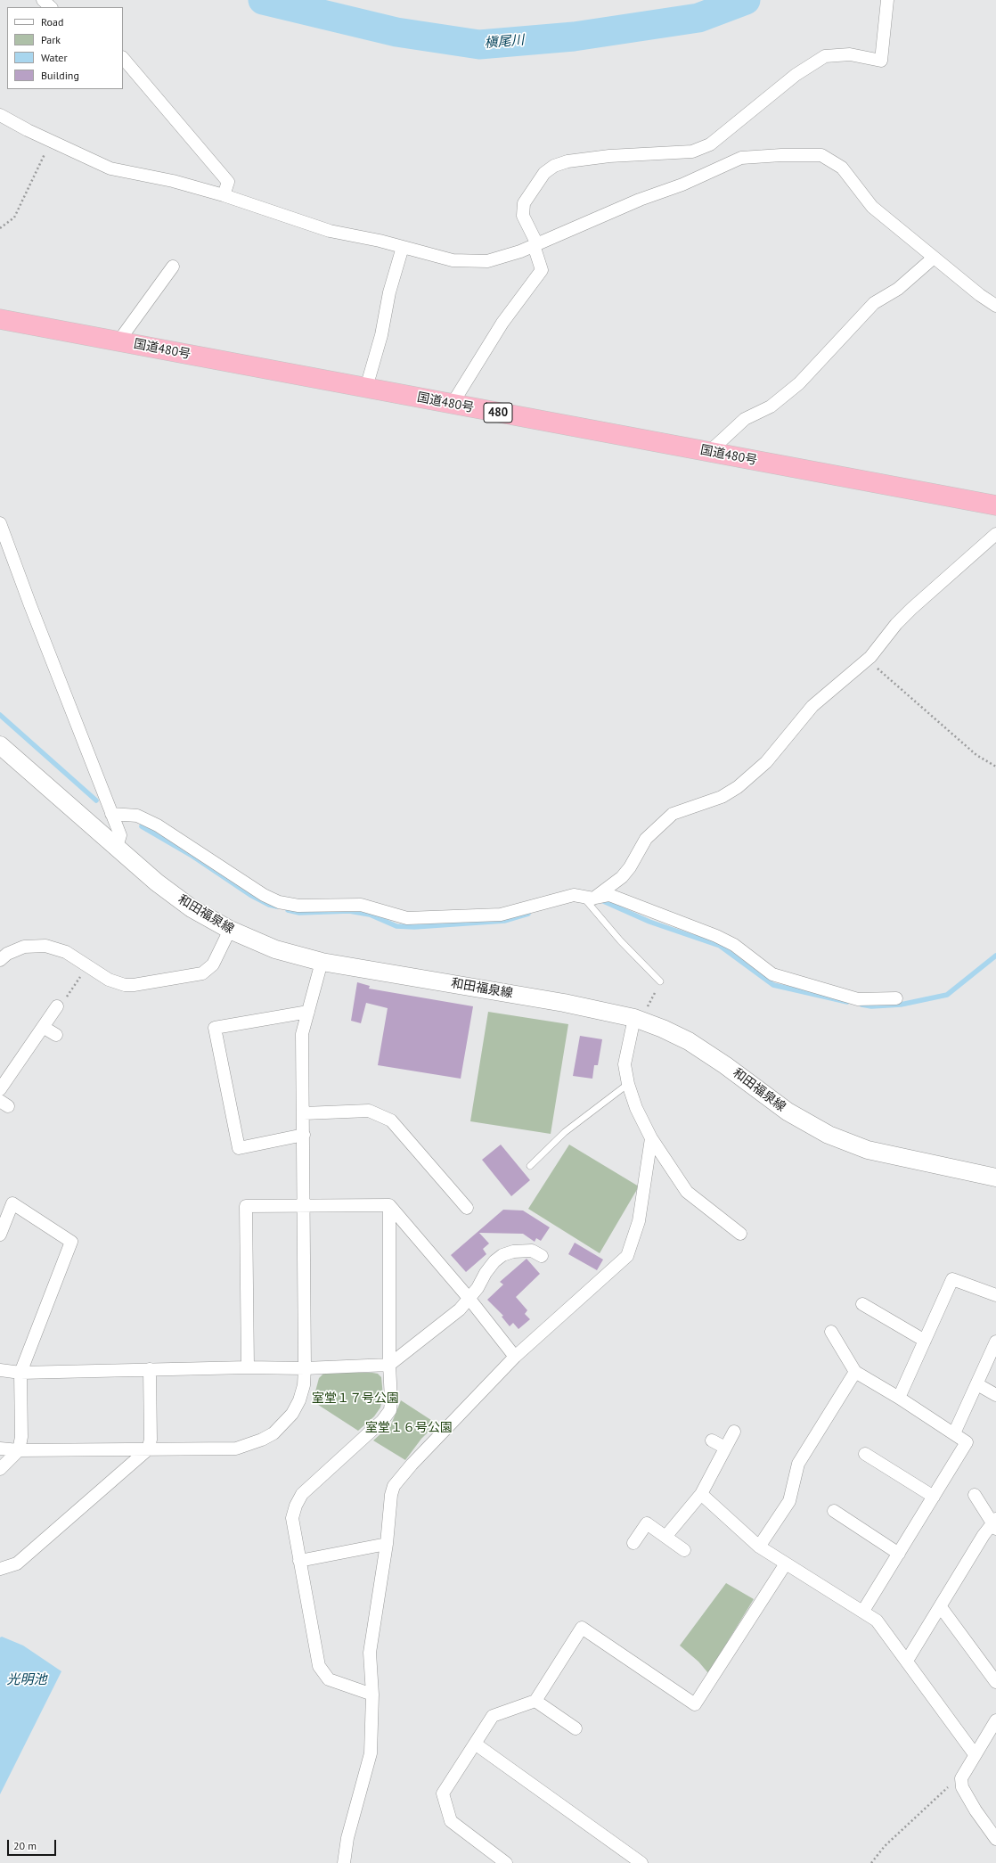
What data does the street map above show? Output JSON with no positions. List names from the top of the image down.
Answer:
{
  "streets": {
    "highway": ["国道480号", "480"],
    "main road": ["和田福泉線"]
  },
  "water": ["槇尾川", "光明池"],
  "parks": ["室堂１７号公園", "室堂１６号公園"],
  "legend": [
    "Road",
    "Park",
    "Water",
    "Building"
  ],
  "scale_bar": "20 m"
}
